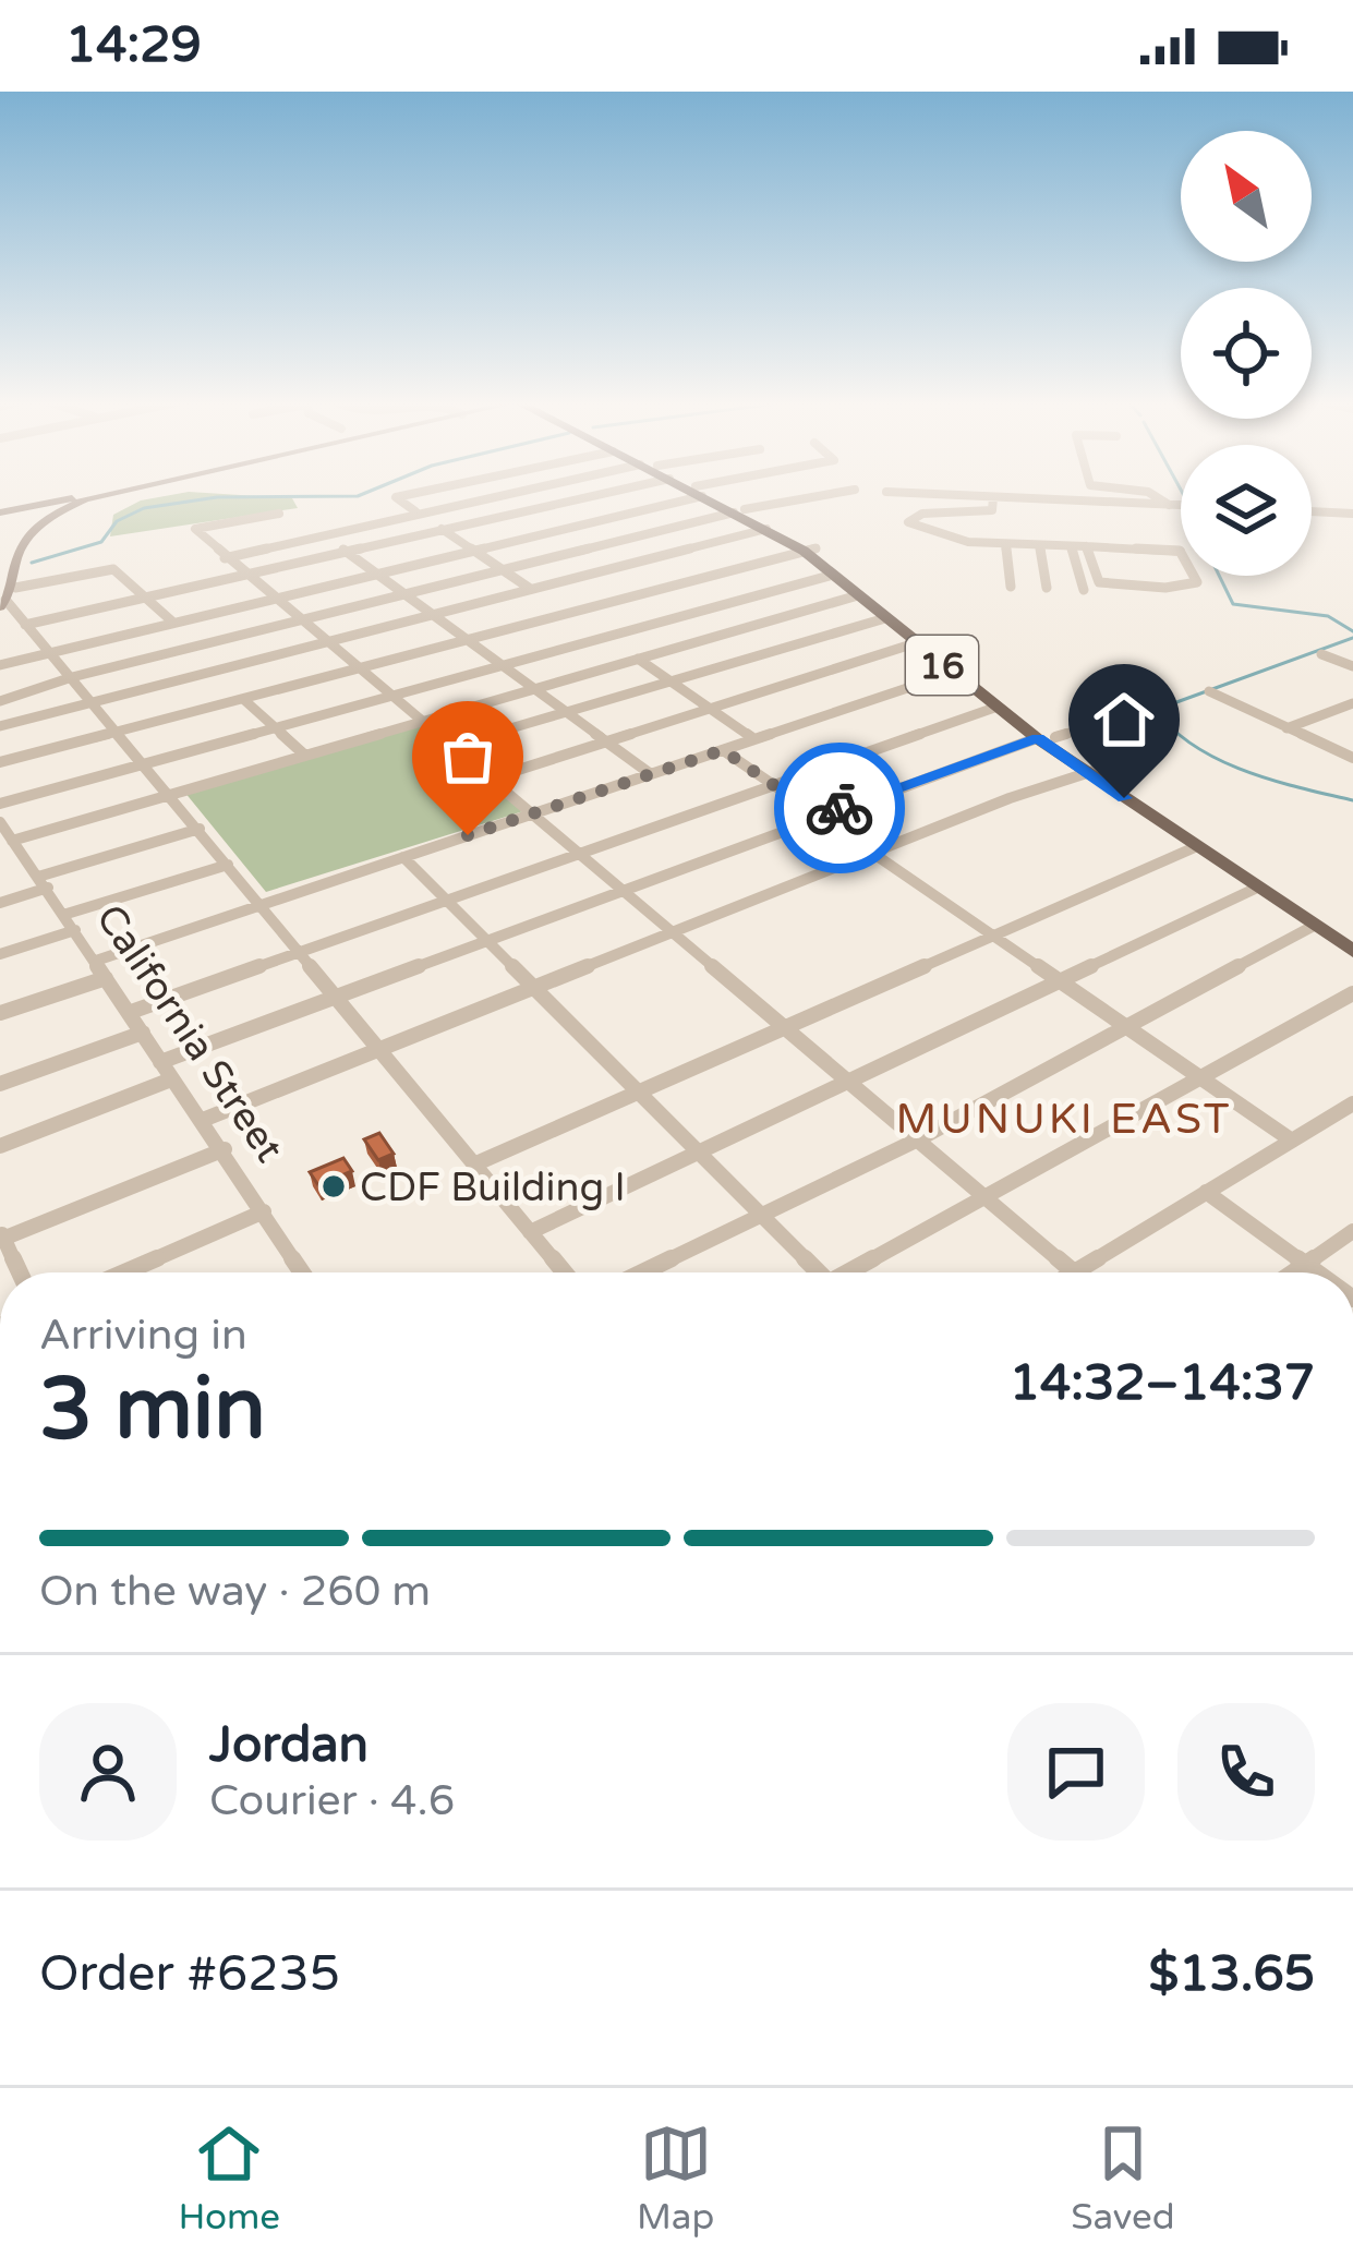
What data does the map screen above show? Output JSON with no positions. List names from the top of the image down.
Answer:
{
  "streets": {
    "main road": ["16"],
    "street": ["California Street"]
  },
  "districts": ["MUNUKI EAST"],
  "places": ["CDF Building I"],
  "north": "top left",
  "page": {
    "status": "14:29",
    "heading": ["3 min", "Arriving in", "14:32–14:37"],
    "panel": [
      "Jordan",
      "Courier · 4.6",
      "Order #6235",
      "$13.65"
    ],
    "bar": "On the way · 260 m",
    "tabs": ["Home", "Map", "Saved"]
  }
}
